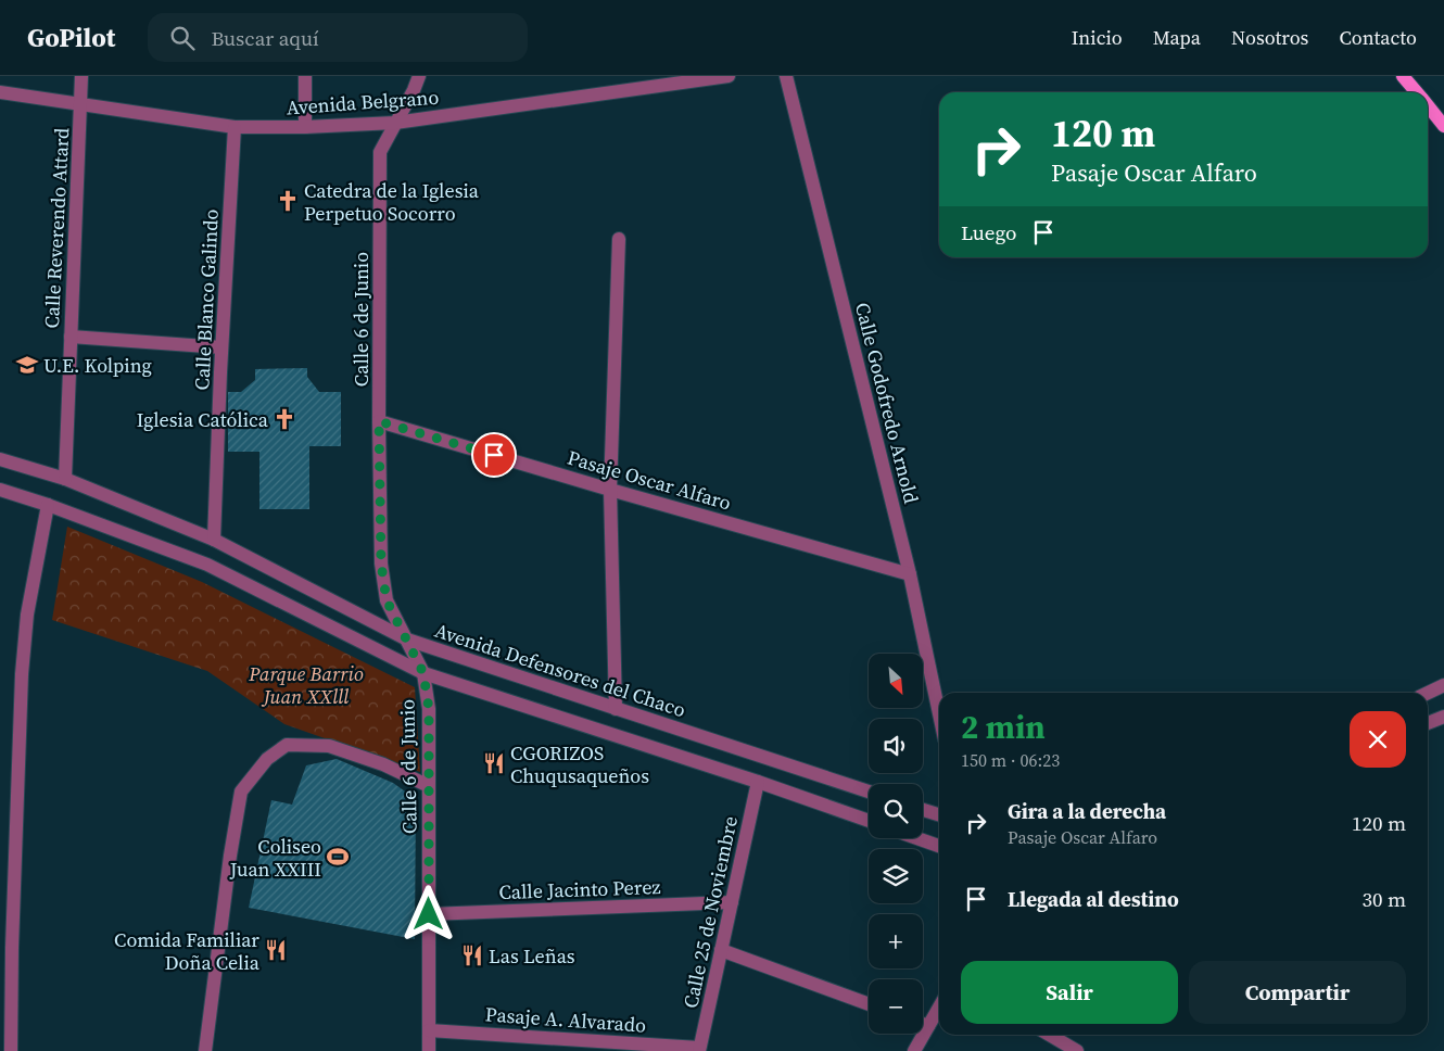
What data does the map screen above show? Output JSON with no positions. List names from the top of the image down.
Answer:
{
  "streets": {
    "street": [
      "Avenida Belgrano",
      "Calle Reverendo Attard",
      "Calle Blanco Galindo",
      "Calle 6 de Junio",
      "Calle Godofredo Arnold",
      "Pasaje Oscar Alfaro",
      "Avenida Defensores del Chaco",
      "Calle Jacinto Perez",
      "Calle 25 de Noviembre",
      "Pasaje A. Alvarado"
    ]
  },
  "crossings": [
    ["Avenida Belgrano", "Calle Reverendo Attard"],
    ["Avenida Belgrano", "Calle Blanco Galindo"],
    ["Avenida Belgrano", "Calle 6 de Junio"],
    ["Calle Reverendo Attard", "Avenida Defensores del Chaco"],
    ["Calle Blanco Galindo", "Avenida Defensores del Chaco"],
    ["Calle 6 de Junio", "Pasaje Oscar Alfaro"],
    ["Calle 6 de Junio", "Avenida Defensores del Chaco"],
    ["Calle 6 de Junio", "Calle Jacinto Perez"],
    ["Calle 6 de Junio", "Pasaje A. Alvarado"],
    ["Calle Godofredo Arnold", "Pasaje Oscar Alfaro"],
    ["Calle Jacinto Perez", "Calle 25 de Noviembre"],
    ["Calle 25 de Noviembre", "Pasaje A. Alvarado"]
  ],
  "parks": ["Parque Barrio Juan XXlll"],
  "places": {
    "church": ["Catedra de la Iglesia Perpetuo Socorro", "Iglesia Católica"],
    "school or university": ["U.E. Kolping"],
    "restaurant": ["CGORIZOS Chuqusaqueños", "Comida Familiar Doña Celia", "Las Leñas"],
    "sports": ["Coliseo Juan XXIII"]
  },
  "north": "bottom right",
  "page": {
    "header": "GoPilot",
    "search": "Buscar aquí",
    "nav": [
      "Inicio",
      "Mapa",
      "Nosotros",
      "Contacto"
    ],
    "turn": ["120 m", "Pasaje Oscar Alfaro"],
    "then": "Luego",
    "map_buttons": ["+", "−"],
    "heading": ["2 min", "150 m · 06:23"],
    "list": [
      {
        "name": "Gira a la derecha",
        "note": "Pasaje Oscar Alfaro",
        "value": "120 m"
      },
      {
        "name": "Llegada al destino",
        "value": "30 m"
      }
    ],
    "buttons": ["Salir", "Compartir"]
  }
}
